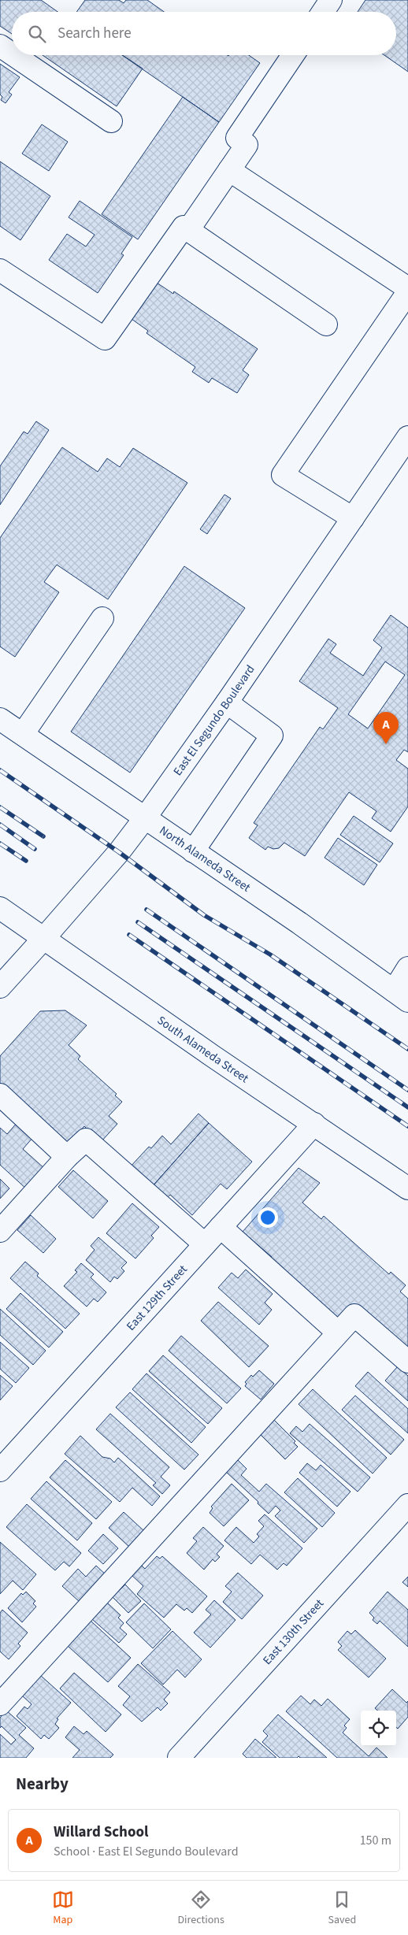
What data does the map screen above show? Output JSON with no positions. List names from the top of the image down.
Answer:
{
  "streets": {
    "street": [
      "East El Segundo Boulevard",
      "North Alameda Street",
      "South Alameda Street",
      "East 129th Street",
      "East 130th Street"
    ]
  },
  "crossings": [
    ["East El Segundo Boulevard", "North Alameda Street"],
    ["East El Segundo Boulevard", "South Alameda Street"],
    ["South Alameda Street", "East 129th Street"]
  ],
  "page": {
    "search": "Search here",
    "pins": "A",
    "heading": "Nearby",
    "list": [
      {
        "mark": "A",
        "name": "Willard School",
        "note": "School · East El Segundo Boulevard",
        "value": "150 m"
      }
    ],
    "nav": ["Map", "Directions", "Saved"]
  }
}
